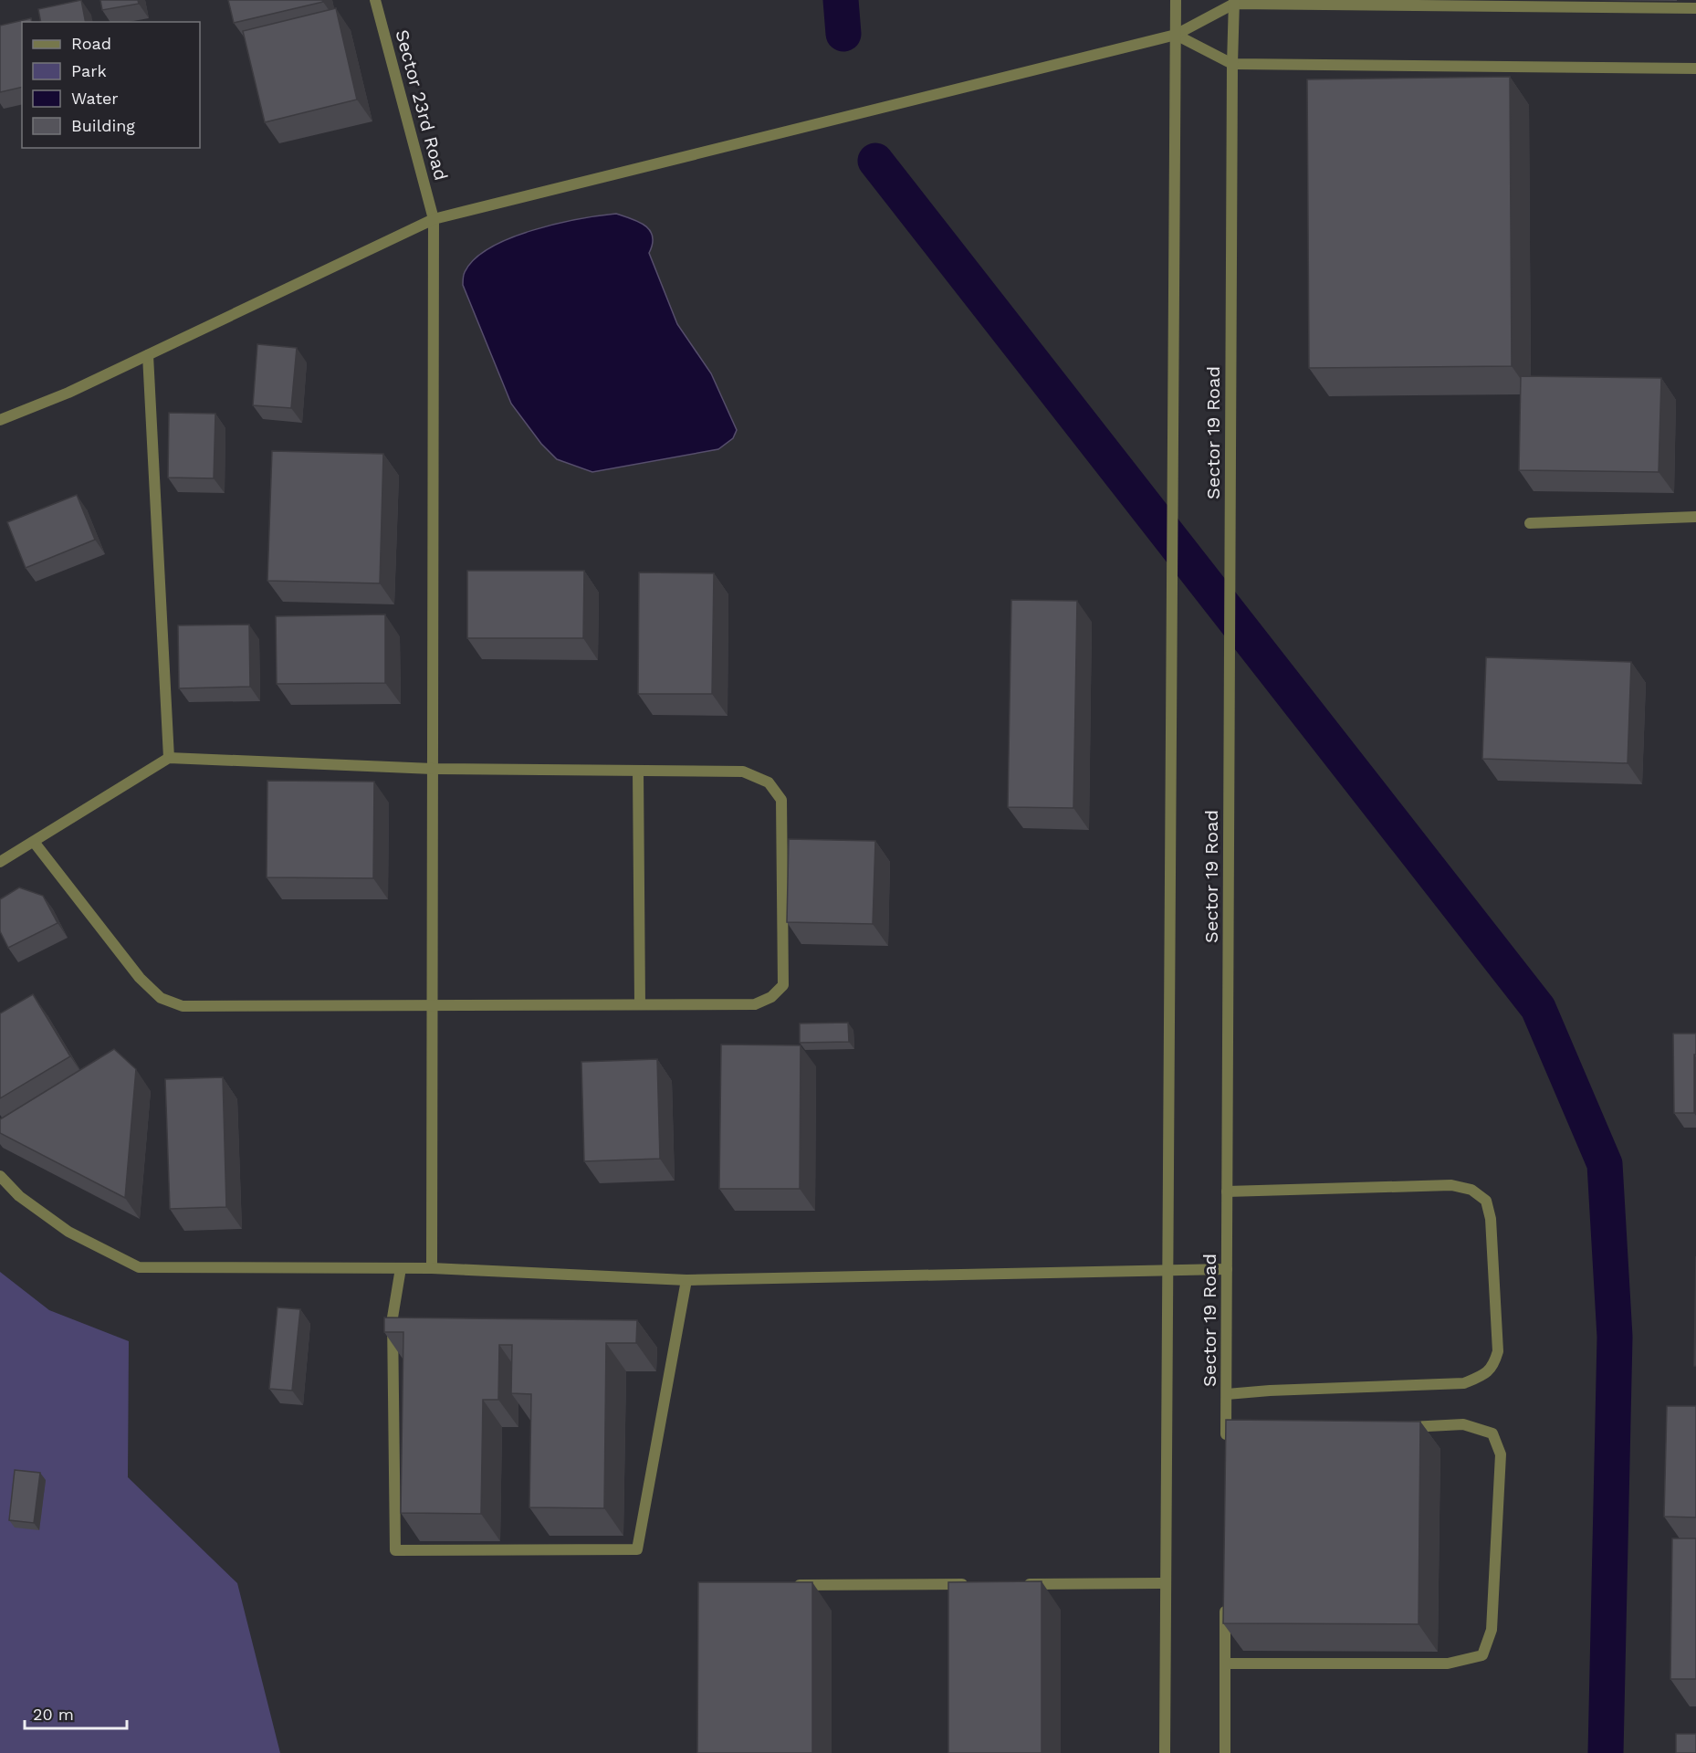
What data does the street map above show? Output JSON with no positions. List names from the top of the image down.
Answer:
{
  "streets": {
    "street": ["Sector 23rd Road", "Sector 19 Road"]
  },
  "legend": [
    "Road",
    "Park",
    "Water",
    "Building"
  ],
  "scale_bar": "20 m"
}
